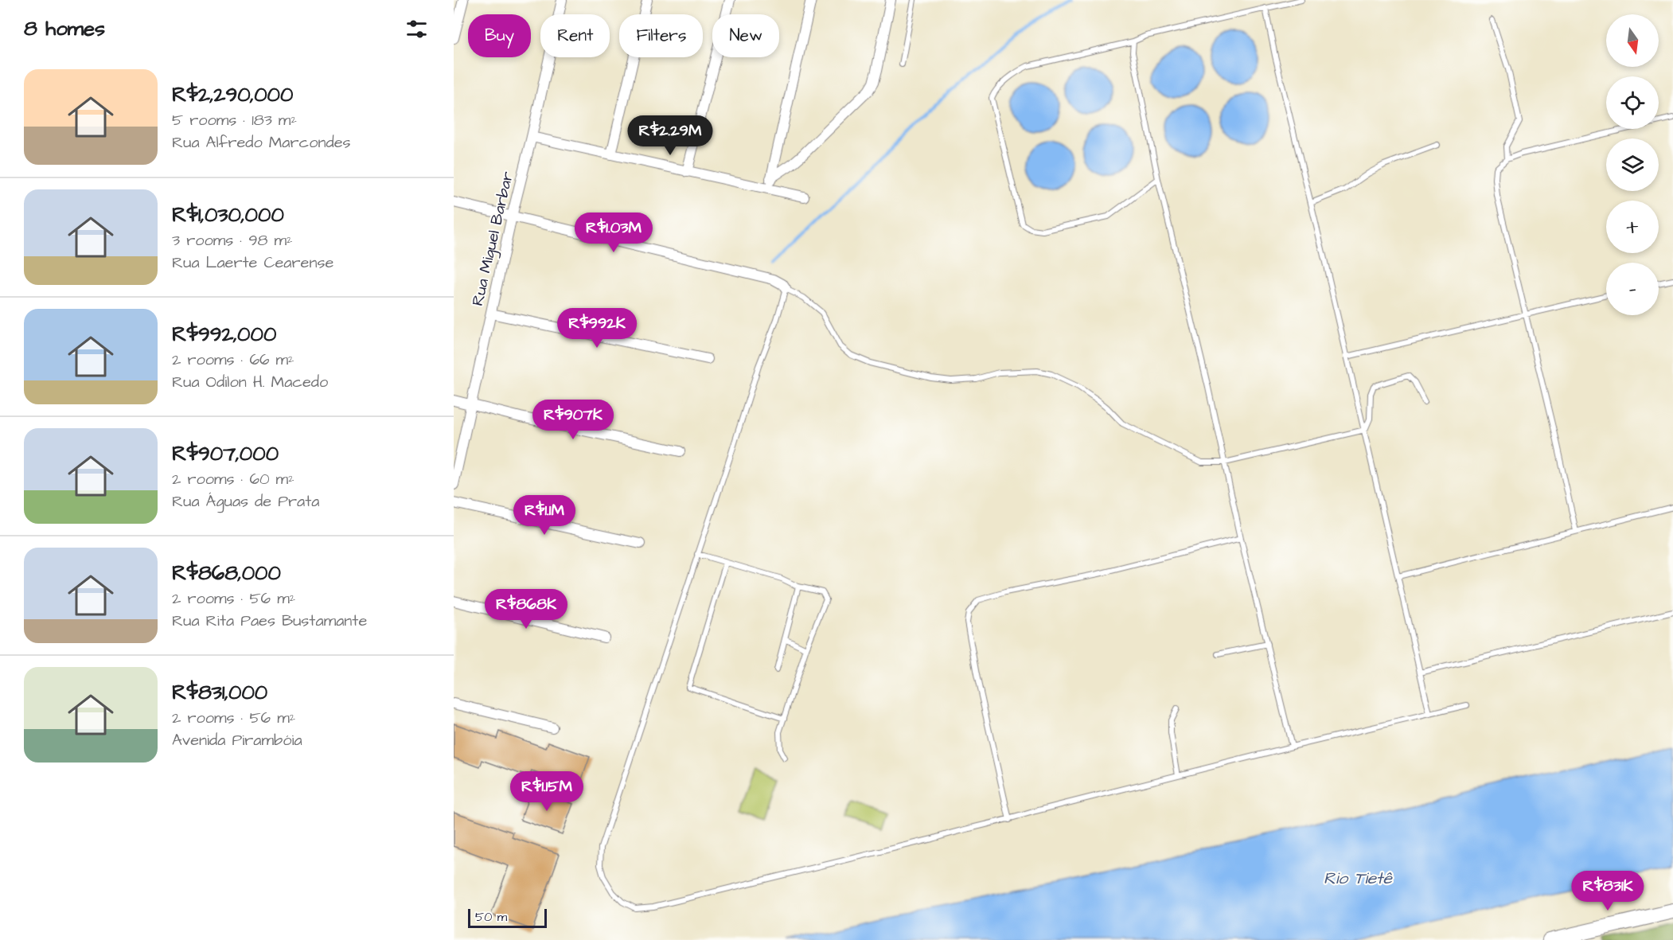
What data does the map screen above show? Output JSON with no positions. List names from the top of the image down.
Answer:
{
  "streets": {
    "street": ["Rua Miguel Barbar"]
  },
  "water": ["Rio Tietê"],
  "scale_bar": "50 m",
  "north": "bottom",
  "page": {
    "heading": "8 homes",
    "map_buttons": ["+", "−"],
    "chip": [
      "Buy",
      "Rent",
      "Filters",
      "New"
    ],
    "list": [
      {
        "name": "R$2,290,000",
        "note": "5 rooms · 183 m² · Rua Alfredo Marcondes"
      },
      {
        "name": "R$1,030,000",
        "note": "3 rooms · 98 m² · Rua Laerte Cearense"
      },
      {
        "name": "R$992,000",
        "note": "2 rooms · 66 m² · Rua Odilon H. Macedo"
      },
      {
        "name": "R$907,000",
        "note": "2 rooms · 60 m² · Rua Águas de Prata"
      },
      {
        "name": "R$868,000",
        "note": "2 rooms · 56 m² · Rua Rita Paes Bustamante"
      },
      {
        "name": "R$831,000",
        "note": "2 rooms · 56 m² · Avenida Pirambóia"
      }
    ],
    "price": [
      "R$2.29M",
      "R$1.03M",
      "R$992K",
      "R$907K",
      "R$1.1M",
      "R$868K",
      "R$1.15M",
      "R$831K"
    ],
    "scale": "50 m"
  }
}
